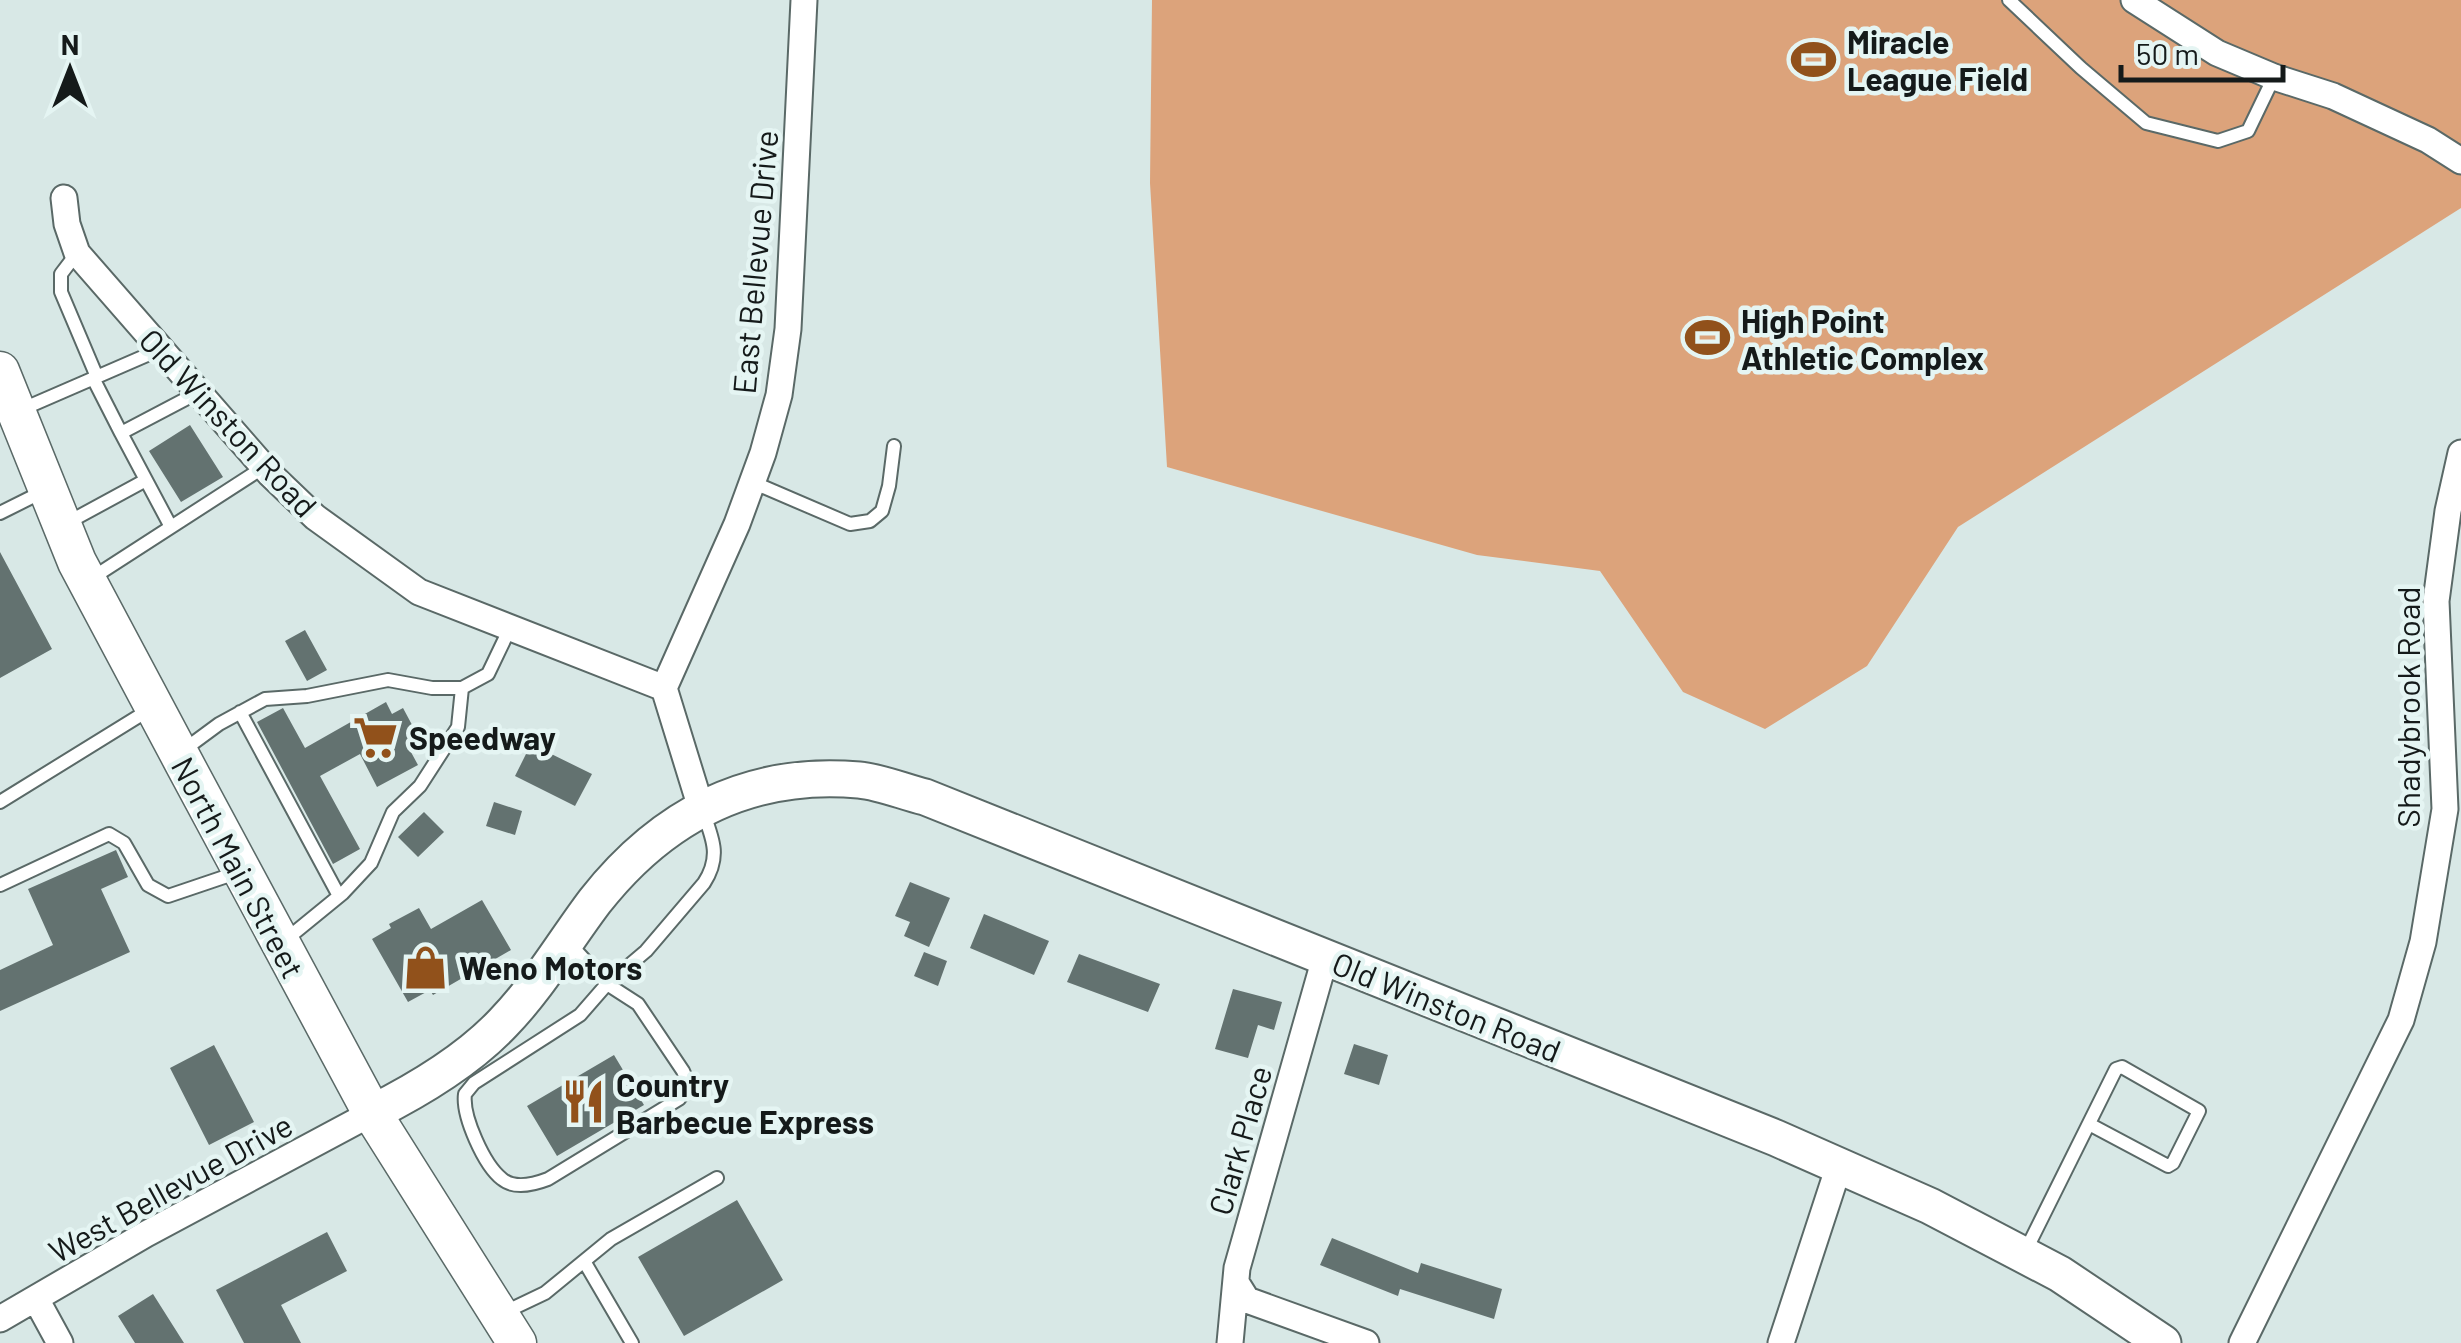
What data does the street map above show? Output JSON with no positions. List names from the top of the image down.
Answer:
{
  "streets": {
    "main road": ["North Main Street"],
    "street": [
      "East Bellevue Drive",
      "Old Winston Road",
      "Shadybrook Road",
      "Clark Place",
      "West Bellevue Drive"
    ]
  },
  "crossings": [
    ["East Bellevue Drive", "Old Winston Road"],
    ["Old Winston Road", "North Main Street"],
    ["Old Winston Road", "Clark Place"],
    ["Old Winston Road", "West Bellevue Drive"],
    ["North Main Street", "West Bellevue Drive"]
  ],
  "places": {
    "sports": ["Miracle League Field", "High Point Athletic Complex"],
    "supermarket": ["Speedway"],
    "shop": ["Weno Motors"],
    "restaurant": ["Country Barbecue Express"]
  },
  "scale_bar": "50 m",
  "north": "top"
}
